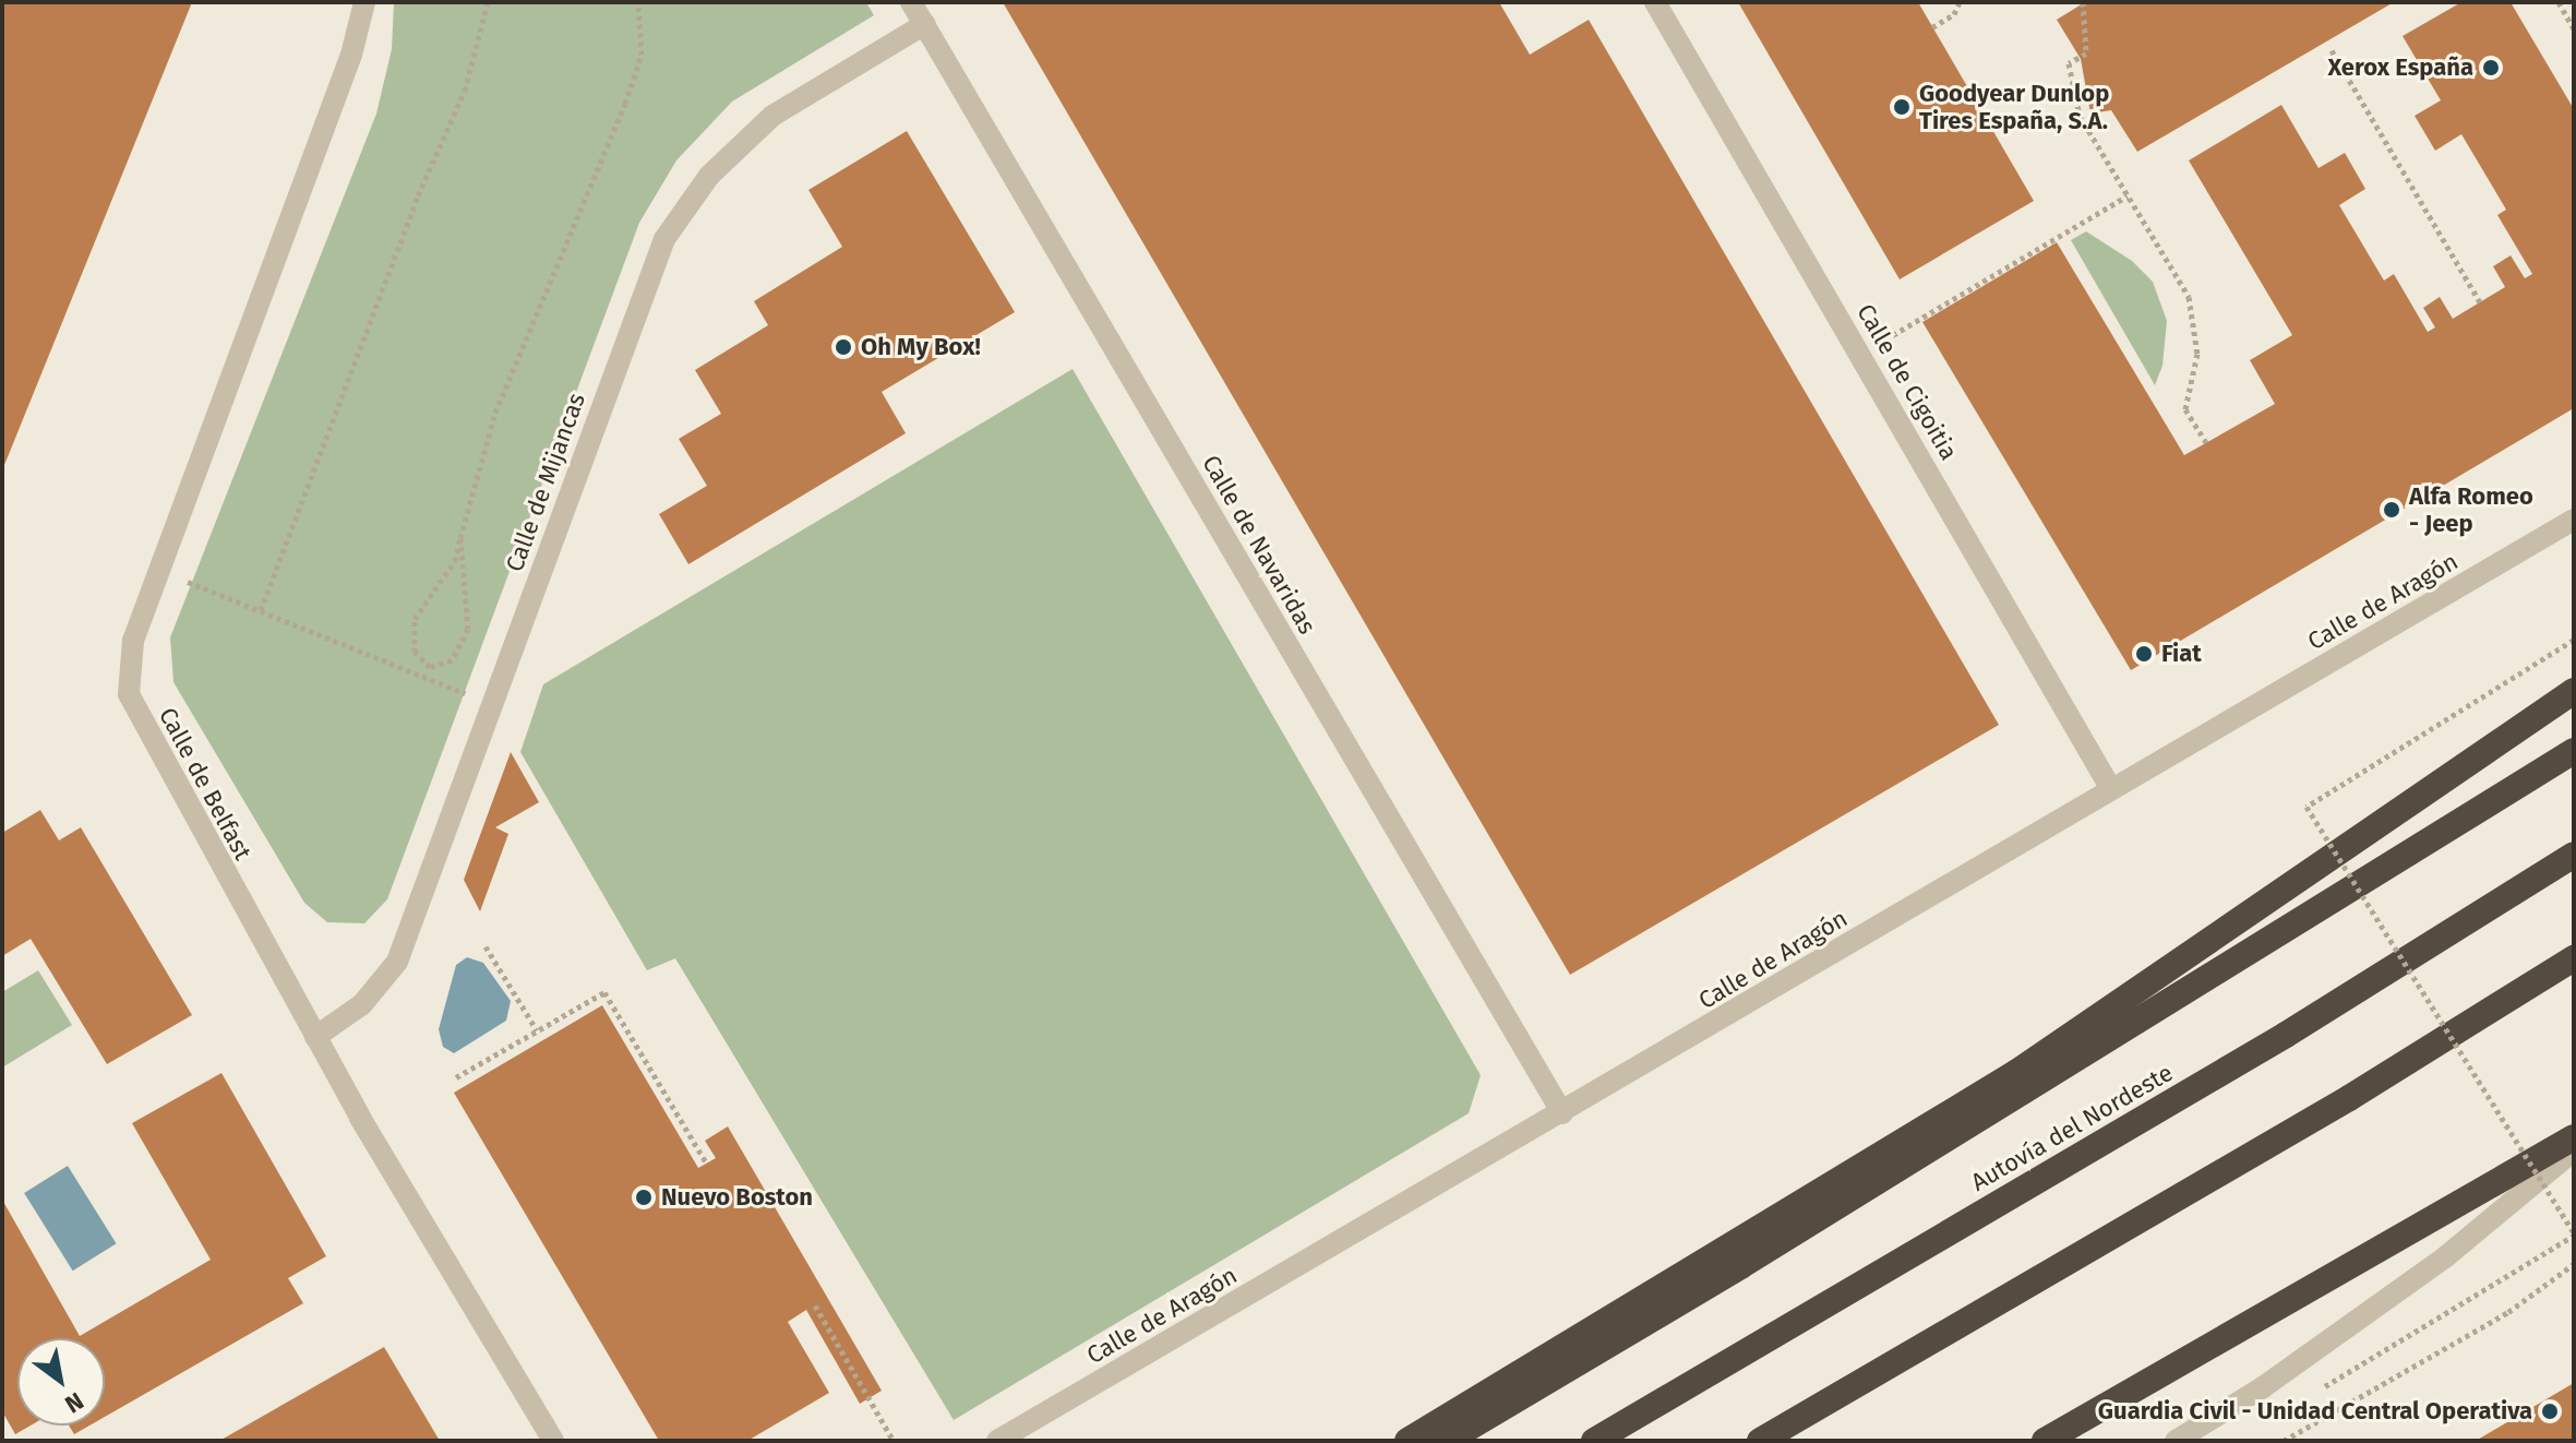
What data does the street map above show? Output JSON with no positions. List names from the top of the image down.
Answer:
{
  "streets": {
    "highway": ["Autovía del Nordeste"],
    "street": [
      "Calle de Cigoitia",
      "Calle de Mijancas",
      "Calle de Navaridas",
      "Calle de Aragón",
      "Calle de Belfast"
    ]
  },
  "crossings": [
    ["Calle de Cigoitia", "Calle de Aragón"],
    ["Calle de Mijancas", "Calle de Navaridas"],
    ["Calle de Mijancas", "Calle de Belfast"],
    ["Calle de Navaridas", "Calle de Aragón"]
  ],
  "places": [
    "Xerox España",
    "Goodyear Dunlop Tires España, S.A.",
    "Oh My Box!",
    "Alfa Romeo - Jeep",
    "Fiat",
    "Nuevo Boston",
    "Guardia Civil - Unidad Central Operativa"
  ],
  "north": "bottom right"
}
